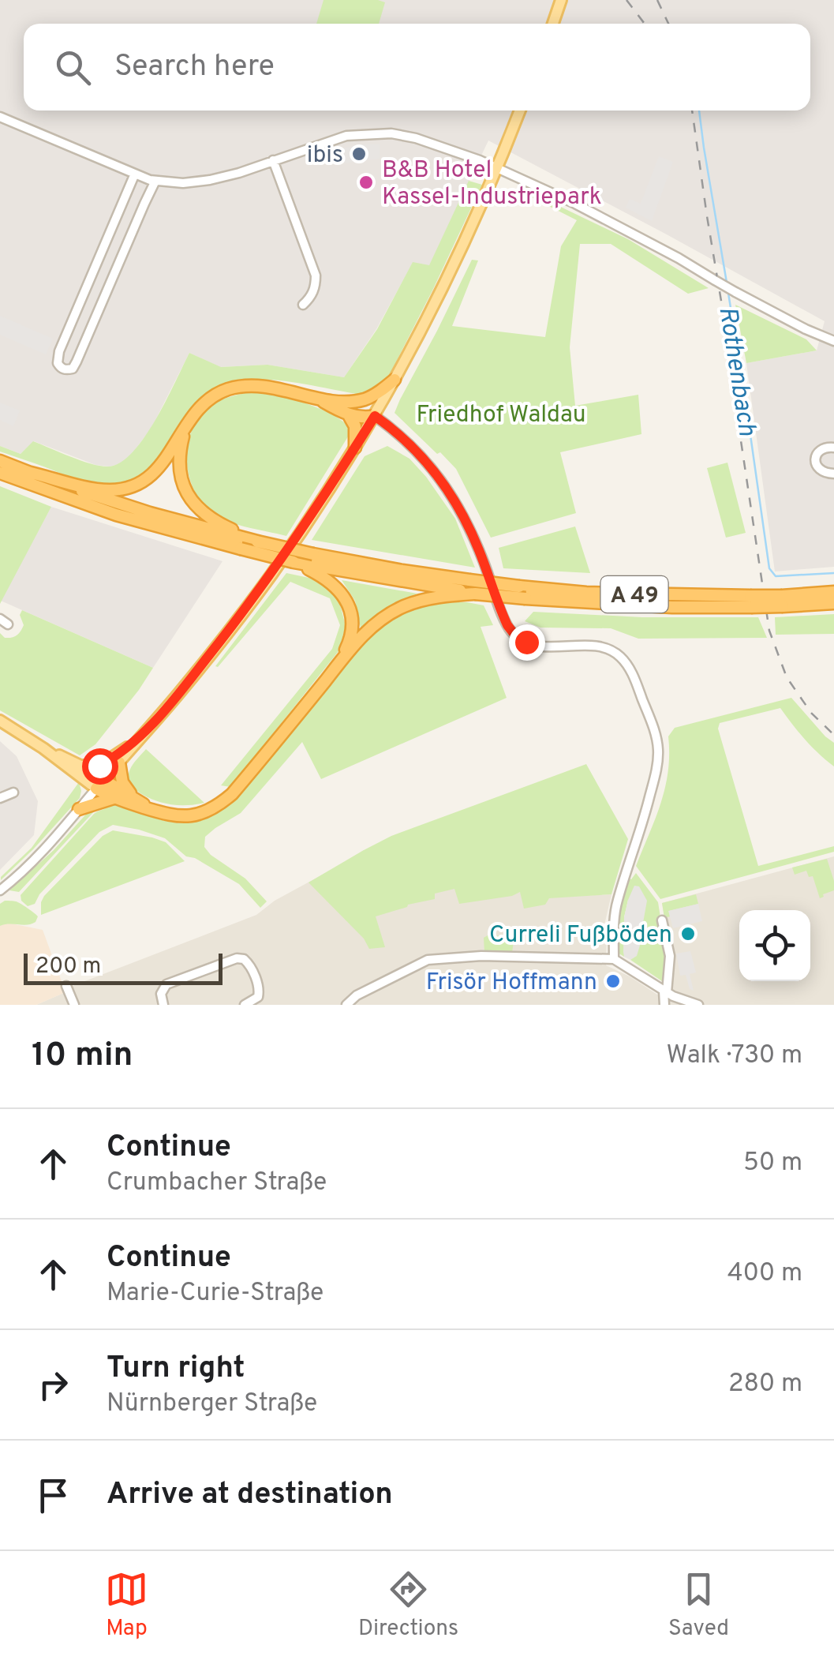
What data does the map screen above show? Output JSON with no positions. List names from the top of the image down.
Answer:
{
  "streets": {
    "highway": ["A 49"]
  },
  "water": ["Rothenbach"],
  "parks": ["Friedhof Waldau"],
  "places": [
    "ibis",
    "B&B Hotel Kassel-Industriepark",
    "Curreli Fußböden",
    "Frisör Hoffmann"
  ],
  "scale_bar": "200 m",
  "page": {
    "search": "Search here",
    "scale": "200 m",
    "heading": ["10 min", "Walk · 730 m"],
    "list": [
      ["Continue", "Crumbacher Straße", "50 m"],
      ["Continue", "Marie-Curie-Straße", "400 m"],
      ["Turn right", "Nürnberger Straße", "280 m"],
      "Arrive at destination"
    ],
    "nav": ["Map", "Directions", "Saved"]
  }
}
